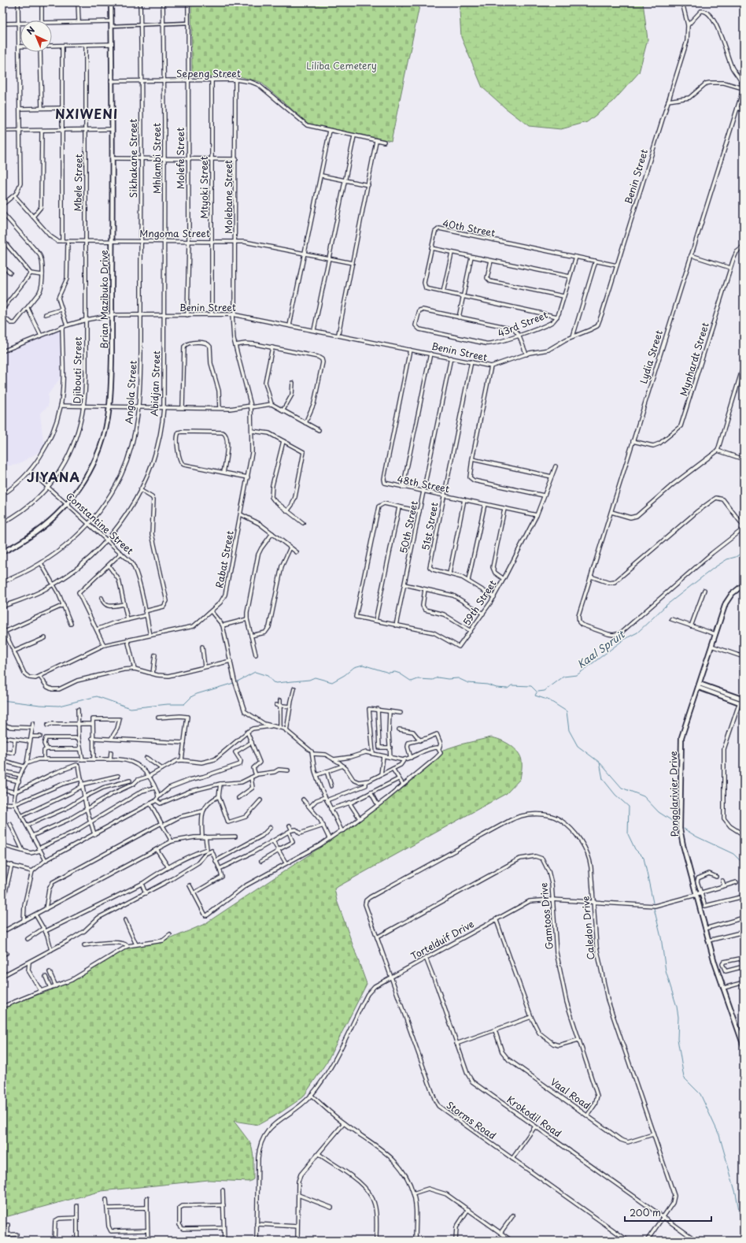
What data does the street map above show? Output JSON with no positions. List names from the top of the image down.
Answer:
{
  "streets": {
    "street": [
      "Sepeng Street",
      "Sikhakane Street",
      "Mhlambi Street",
      "Molefe Street",
      "Benin Street",
      "Mbele Street",
      "Mtyoki Street",
      "Molebane Street",
      "40th Street",
      "Mngoma Street",
      "Brian Mazibuko Drive",
      "43rd Street",
      "Lydia Street",
      "Mynhardt Street",
      "Djibouti Street",
      "Abidjan Street",
      "Angola Street",
      "48th Street",
      "Constantine Street",
      "51st Street",
      "50th Street",
      "Rabat Street",
      "59th Street",
      "Pongolarivier Drive",
      "Gamtoos Drive",
      "Caledon Drive",
      "Tortelduif Drive",
      "Vaal Road",
      "Krokodil Road",
      "Storms Road"
    ]
  },
  "crossings": [
    ["Sepeng Street", "Sikhakane Street"],
    ["Sepeng Street", "Mhlambi Street"],
    ["Sepeng Street", "Molefe Street"],
    ["Sepeng Street", "Mtyoki Street"],
    ["Sepeng Street", "Molebane Street"],
    ["Sepeng Street", "Brian Mazibuko Drive"],
    ["Sikhakane Street", "Benin Street"],
    ["Sikhakane Street", "Mngoma Street"],
    ["Sikhakane Street", "Angola Street"],
    ["Mhlambi Street", "Benin Street"],
    ["Mhlambi Street", "Mngoma Street"],
    ["Mhlambi Street", "Abidjan Street"],
    ["Molefe Street", "Benin Street"],
    ["Molefe Street", "Mngoma Street"],
    ["Benin Street", "Mbele Street"],
    ["Benin Street", "Mtyoki Street"],
    ["Benin Street", "Molebane Street"],
    ["Benin Street", "40th Street"],
    ["Benin Street", "Brian Mazibuko Drive"],
    ["Benin Street", "Djibouti Street"],
    ["Benin Street", "Abidjan Street"],
    ["Benin Street", "Angola Street"],
    ["Benin Street", "48th Street"],
    ["Benin Street", "51st Street"],
    ["Benin Street", "50th Street"],
    ["Benin Street", "Rabat Street"],
    ["Mbele Street", "Mngoma Street"],
    ["Mbele Street", "Djibouti Street"],
    ["Mtyoki Street", "Mngoma Street"],
    ["Molebane Street", "Mngoma Street"],
    ["Molebane Street", "Rabat Street"],
    ["40th Street", "43rd Street"],
    ["Mngoma Street", "Brian Mazibuko Drive"],
    ["Brian Mazibuko Drive", "Constantine Street"],
    ["Lydia Street", "Mynhardt Street"],
    ["Djibouti Street", "Constantine Street"],
    ["Abidjan Street", "Constantine Street"],
    ["Angola Street", "Constantine Street"],
    ["48th Street", "51st Street"],
    ["48th Street", "50th Street"],
    ["48th Street", "59th Street"],
    ["Constantine Street", "Rabat Street"],
    ["51st Street", "59th Street"],
    ["50th Street", "59th Street"],
    ["Pongolarivier Drive", "Tortelduif Drive"],
    ["Gamtoos Drive", "Tortelduif Drive"],
    ["Gamtoos Drive", "Vaal Road"],
    ["Gamtoos Drive", "Storms Road"],
    ["Caledon Drive", "Tortelduif Drive"],
    ["Caledon Drive", "Vaal Road"],
    ["Caledon Drive", "Krokodil Road"],
    ["Caledon Drive", "Storms Road"],
    ["Tortelduif Drive", "Krokodil Road"],
    ["Tortelduif Drive", "Storms Road"]
  ],
  "districts": ["NXIWENI", "JIYANA"],
  "water": ["Kaal Spruit"],
  "parks": ["Liliba Cemetery"],
  "scale_bar": "200 m",
  "north": "top left"
}
